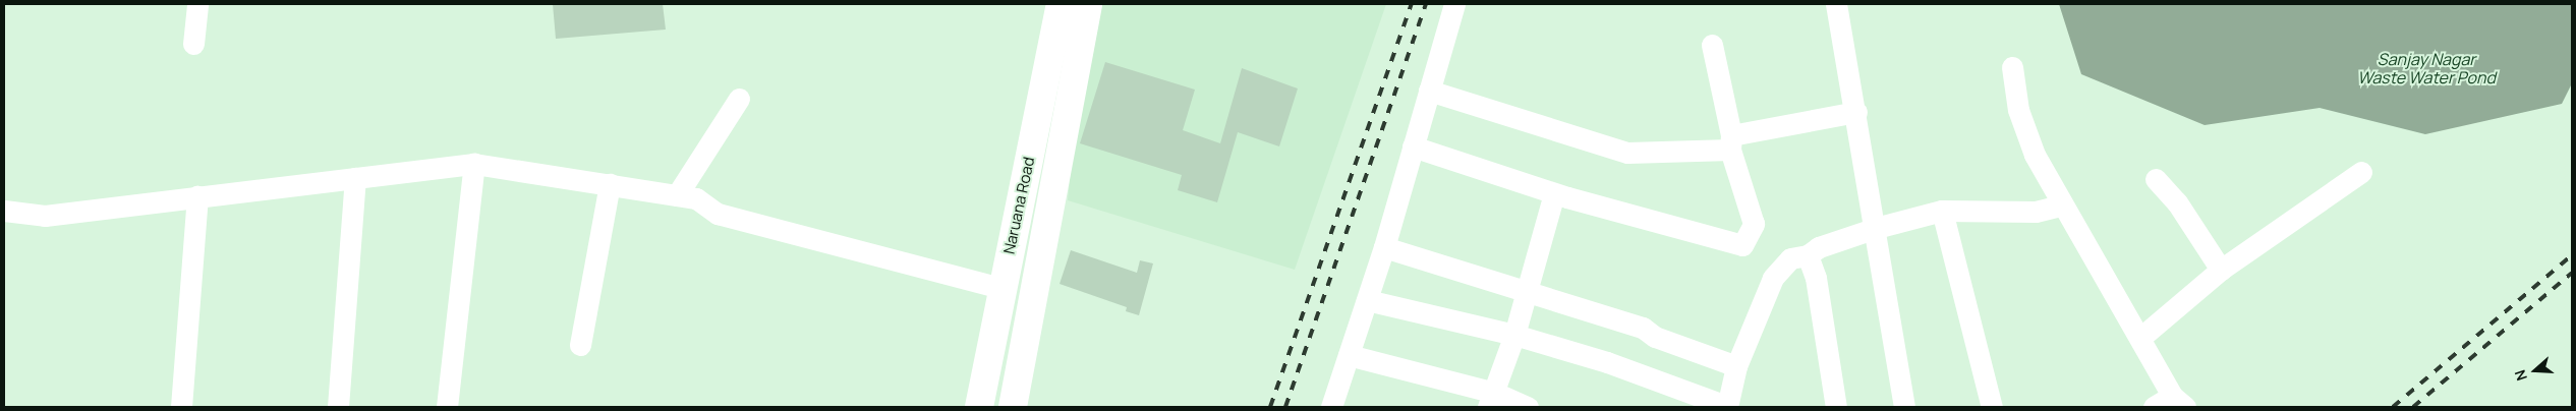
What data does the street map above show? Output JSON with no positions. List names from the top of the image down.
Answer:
{
  "streets": {
    "street": ["Naruana Road"]
  },
  "water": ["Sanjay Nagar Waste Water Pond"],
  "north": "left"
}
